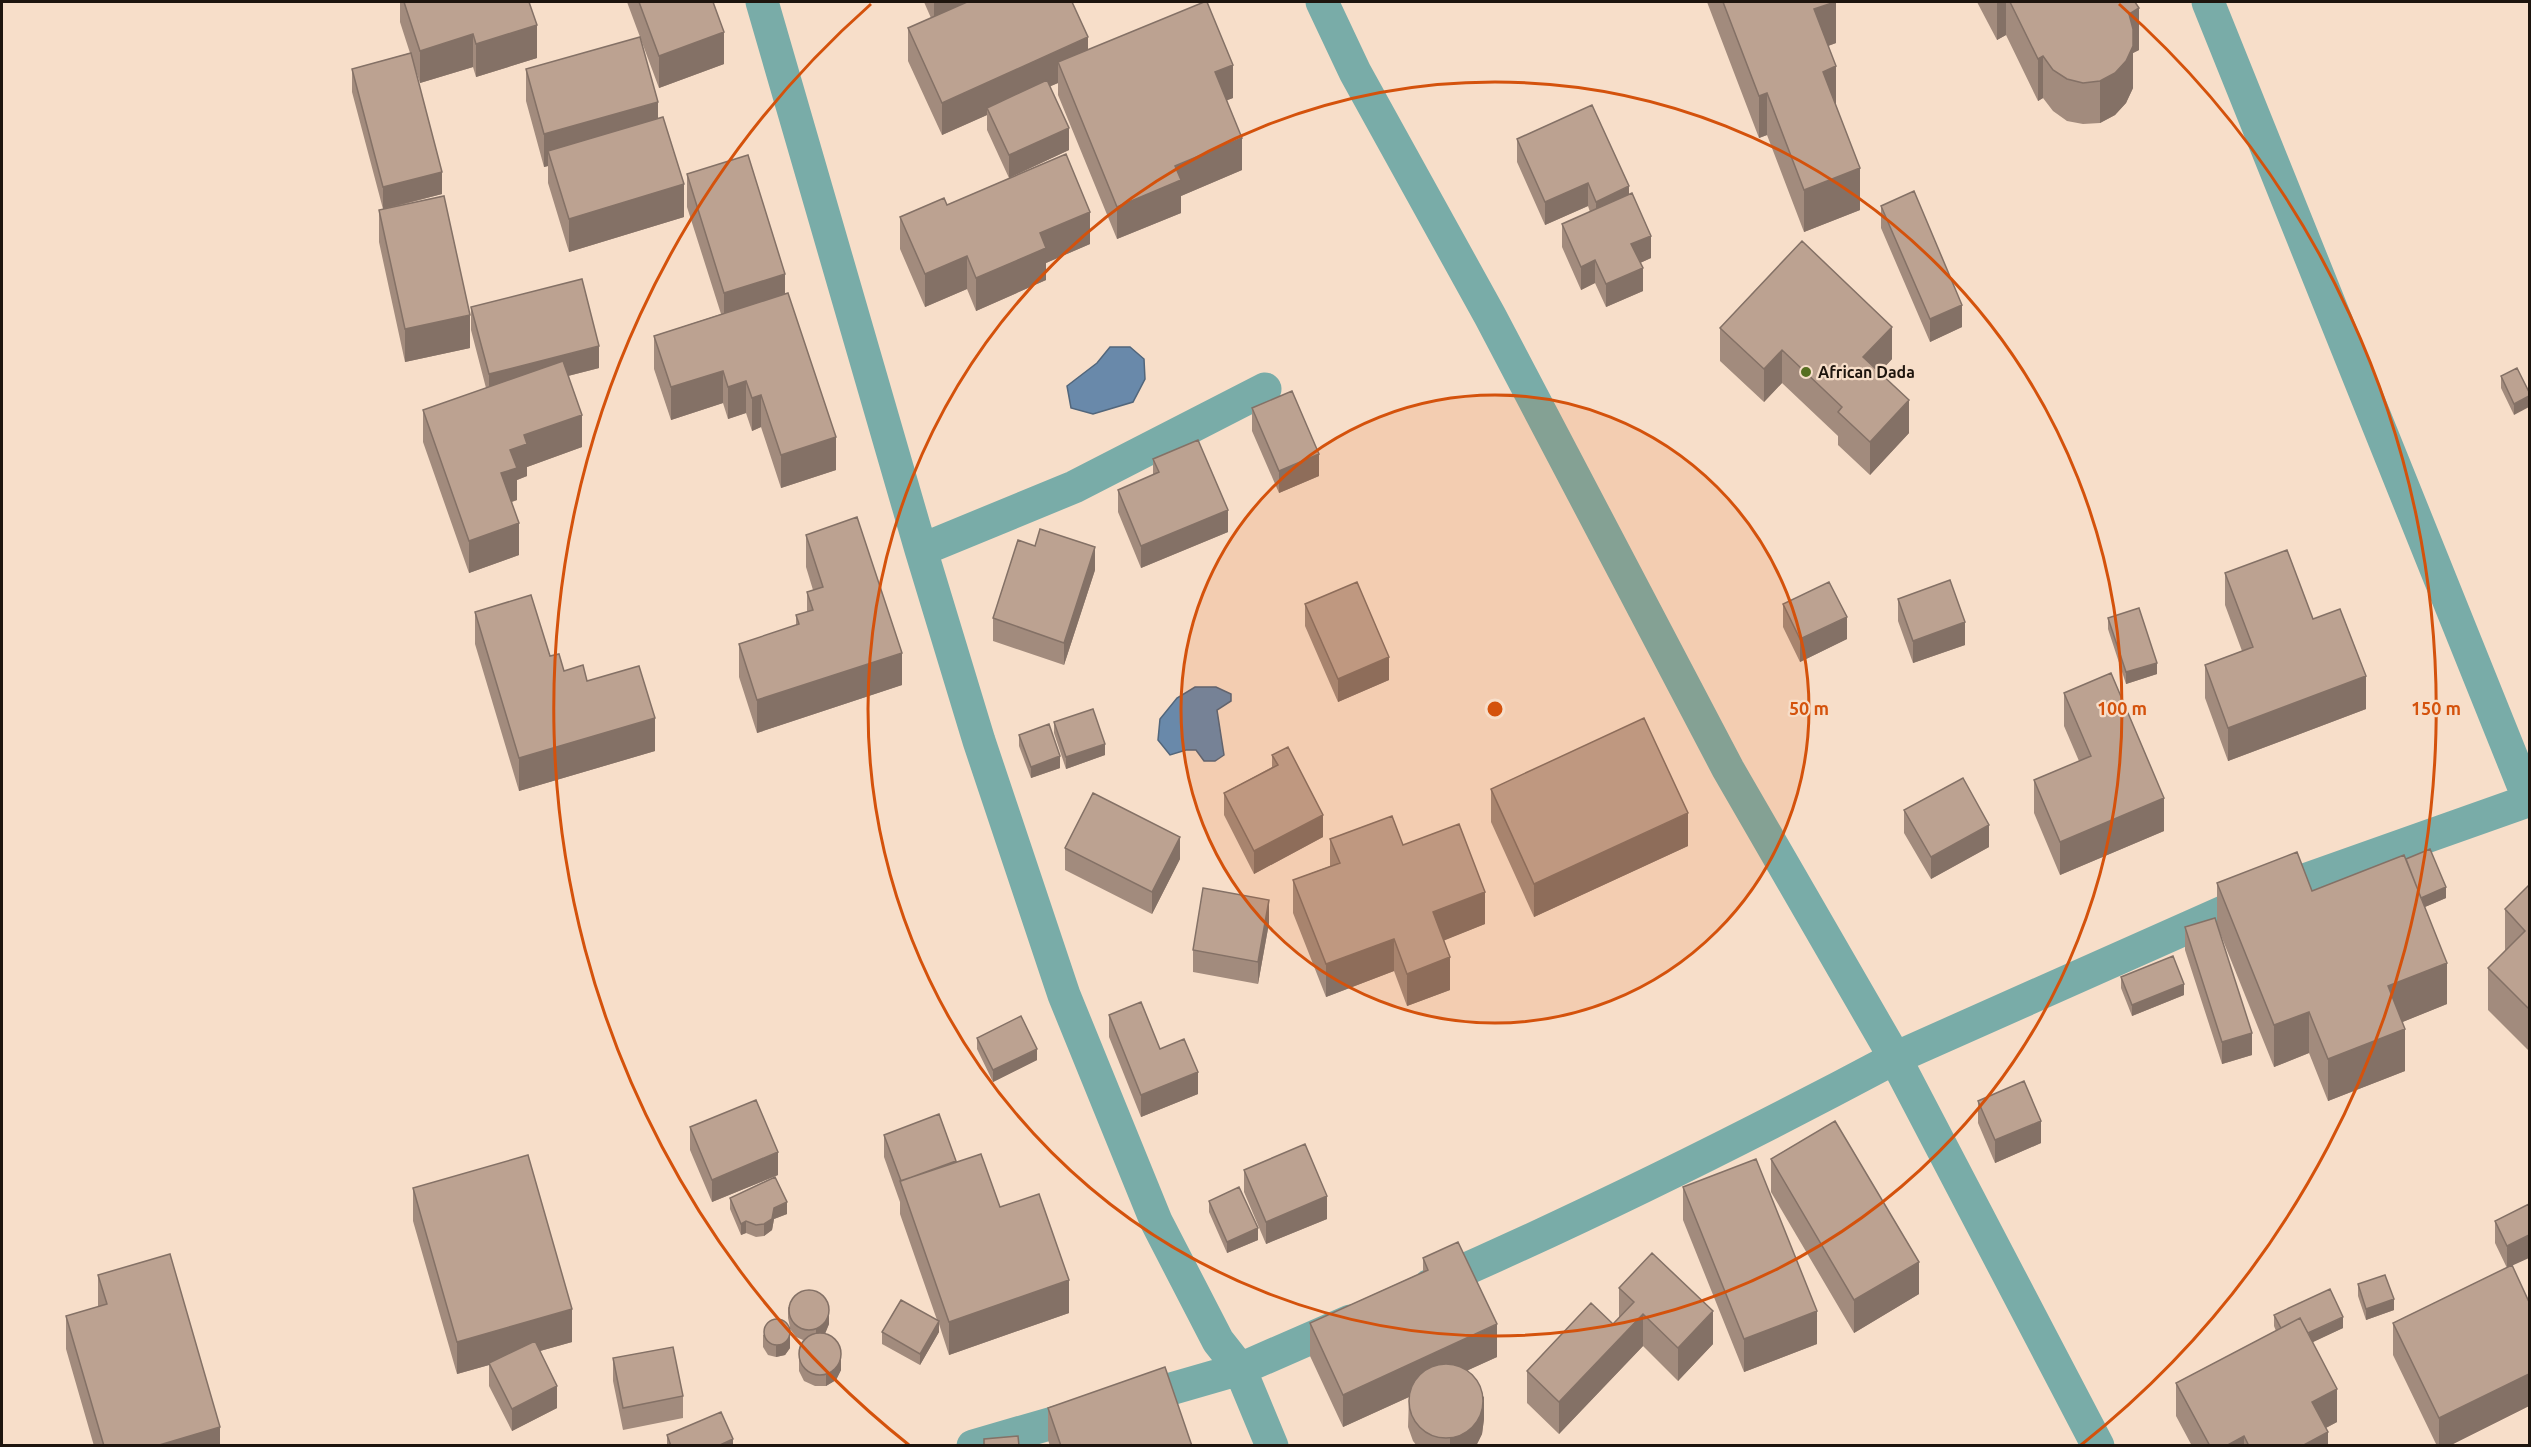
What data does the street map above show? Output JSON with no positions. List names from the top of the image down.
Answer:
{
  "places": ["African Dada"],
  "rings": ["50 m", "100 m", "150 m"]
}
